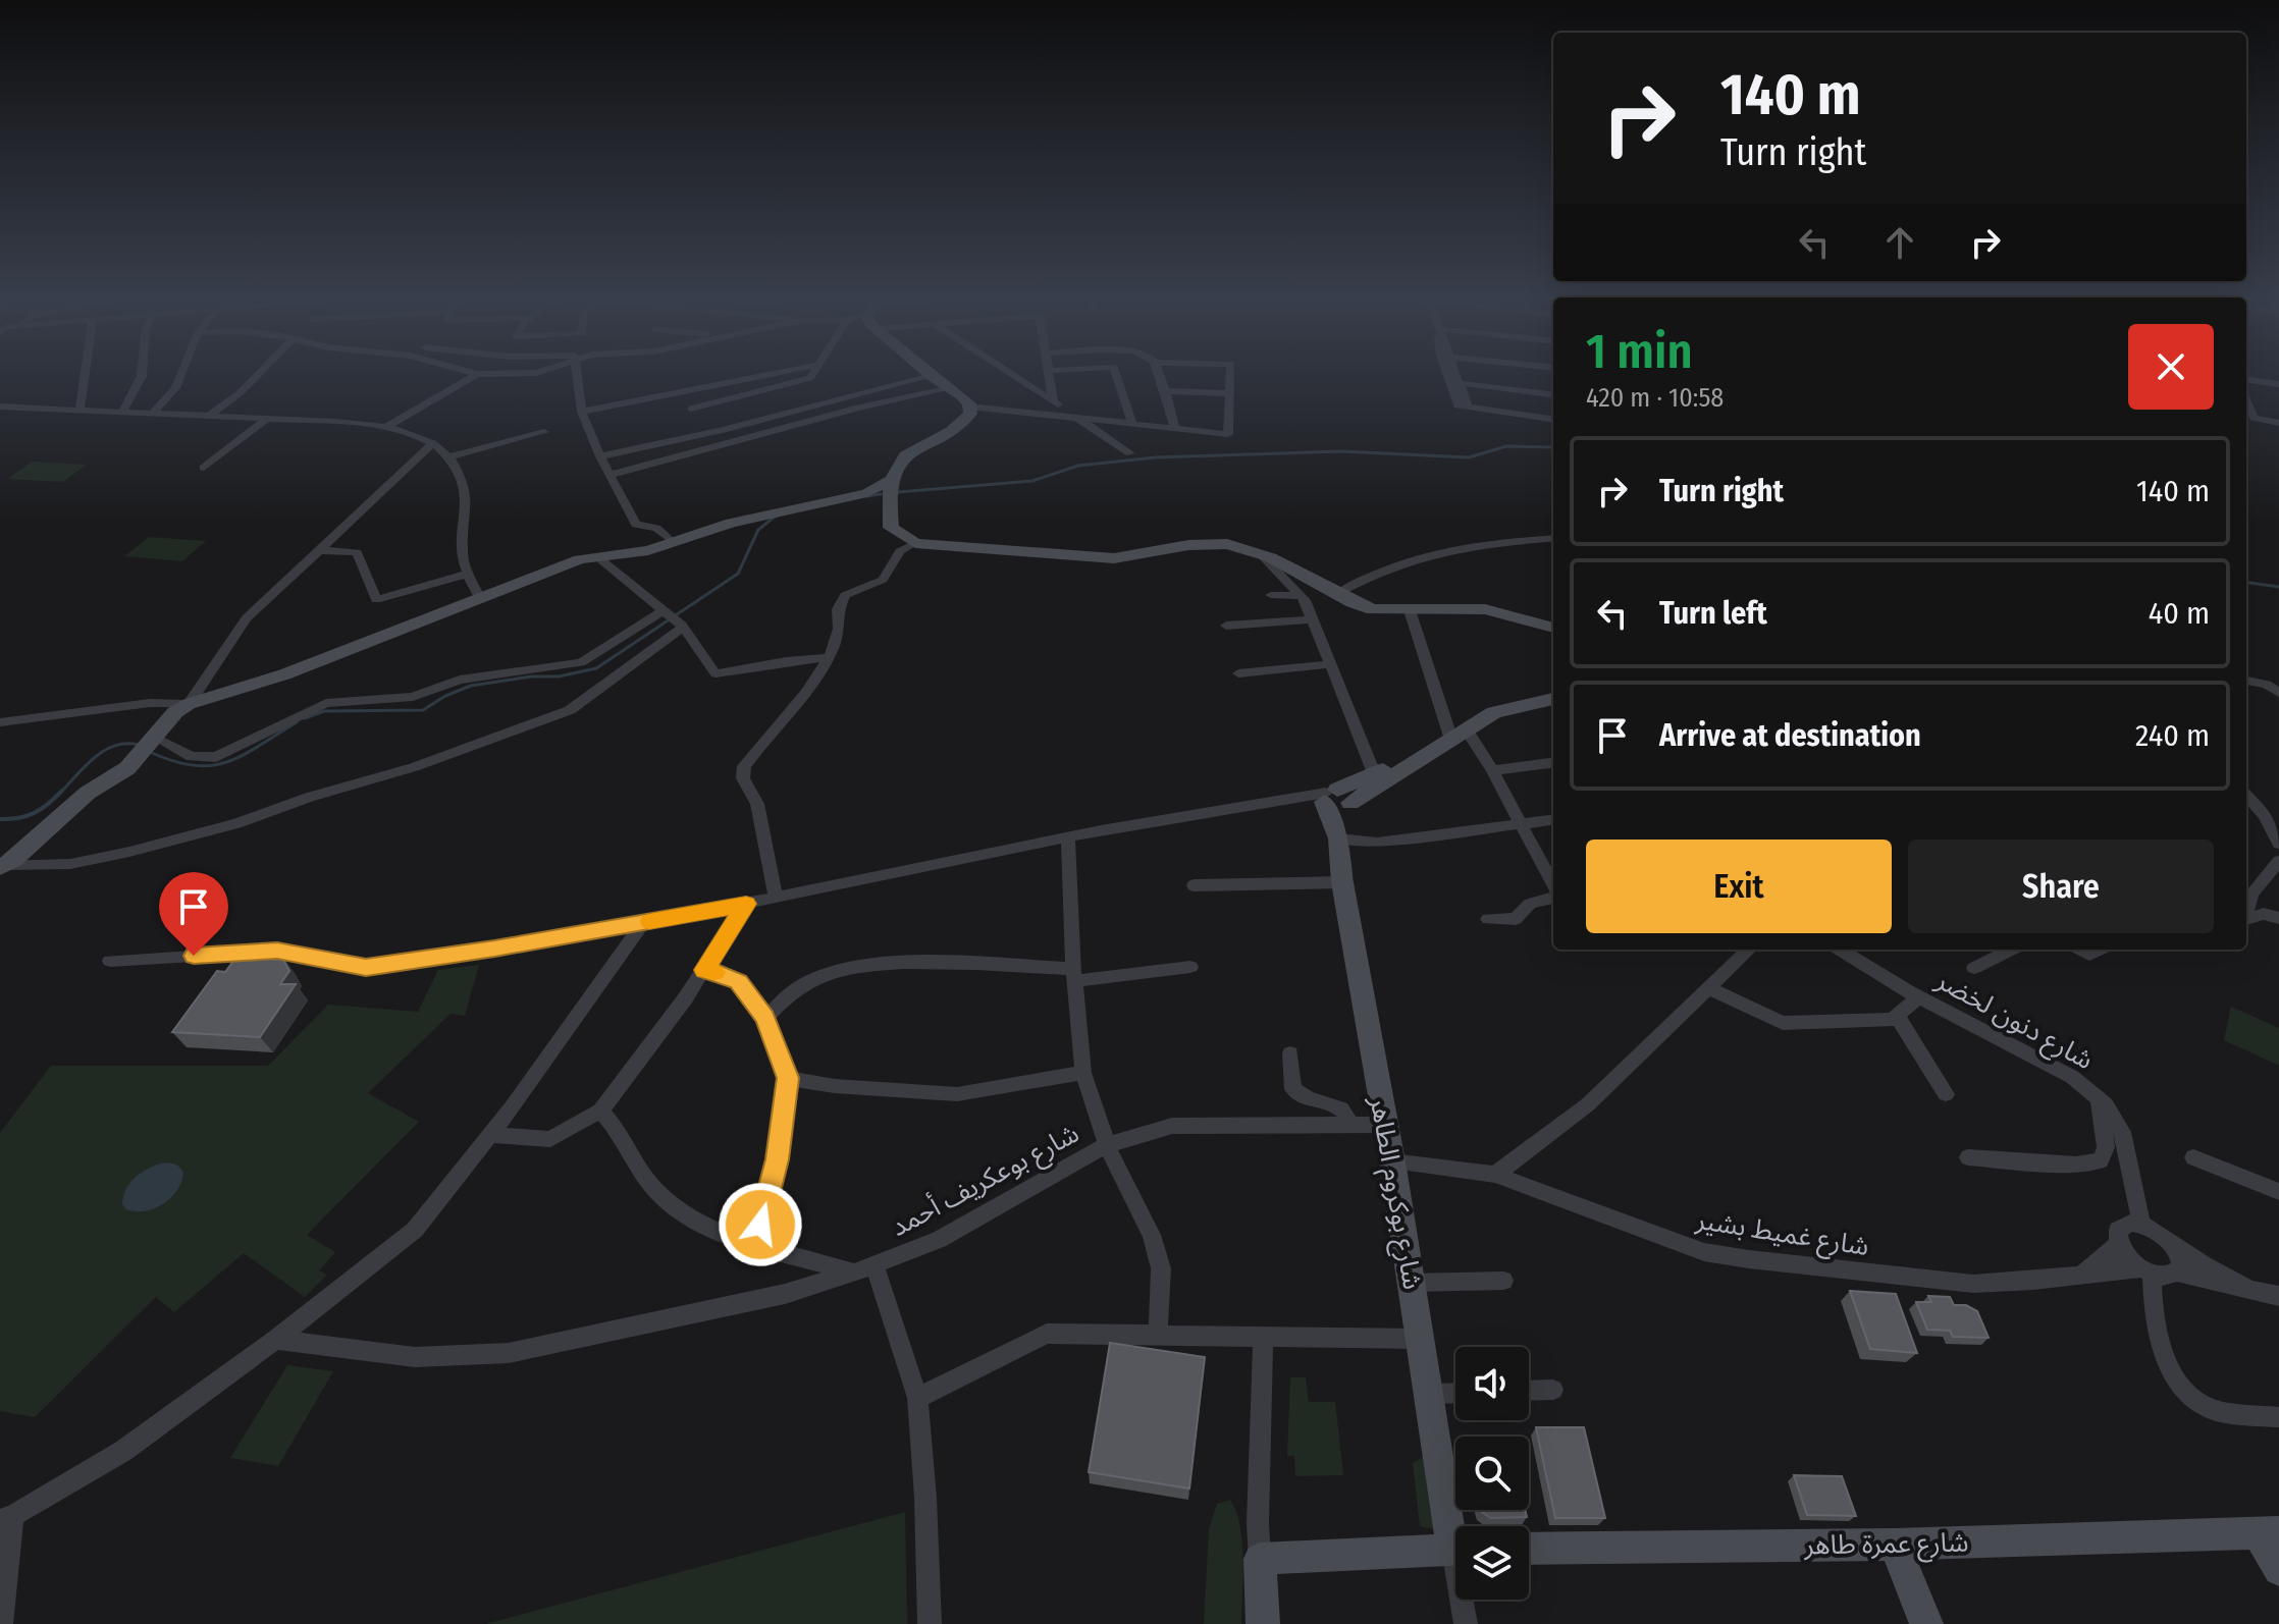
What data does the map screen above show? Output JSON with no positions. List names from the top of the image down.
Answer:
{
  "streets": {
    "main road": ["شارع بوكروم الطاهر", "شارع عمرة طاهر"],
    "street": ["شارع دنون لخضر", "شارع بوعكريف أحمد", "شارع غميط بشير"]
  },
  "crossings": [
    ["شارع بوعكريف أحمد", "شارع بوكروم الطاهر"],
    ["شارع بوكروم الطاهر", "شارع غميط بشير"]
  ],
  "page": {
    "turn": ["140 m", "Turn right"],
    "heading": ["1 min", "420 m · 10:58"],
    "list": [
      {
        "name": "Turn right",
        "value": "140 m"
      },
      {
        "name": "Turn left",
        "value": "40 m"
      },
      {
        "name": "Arrive at destination",
        "value": "240 m"
      }
    ],
    "buttons": ["Exit", "Share"]
  }
}
